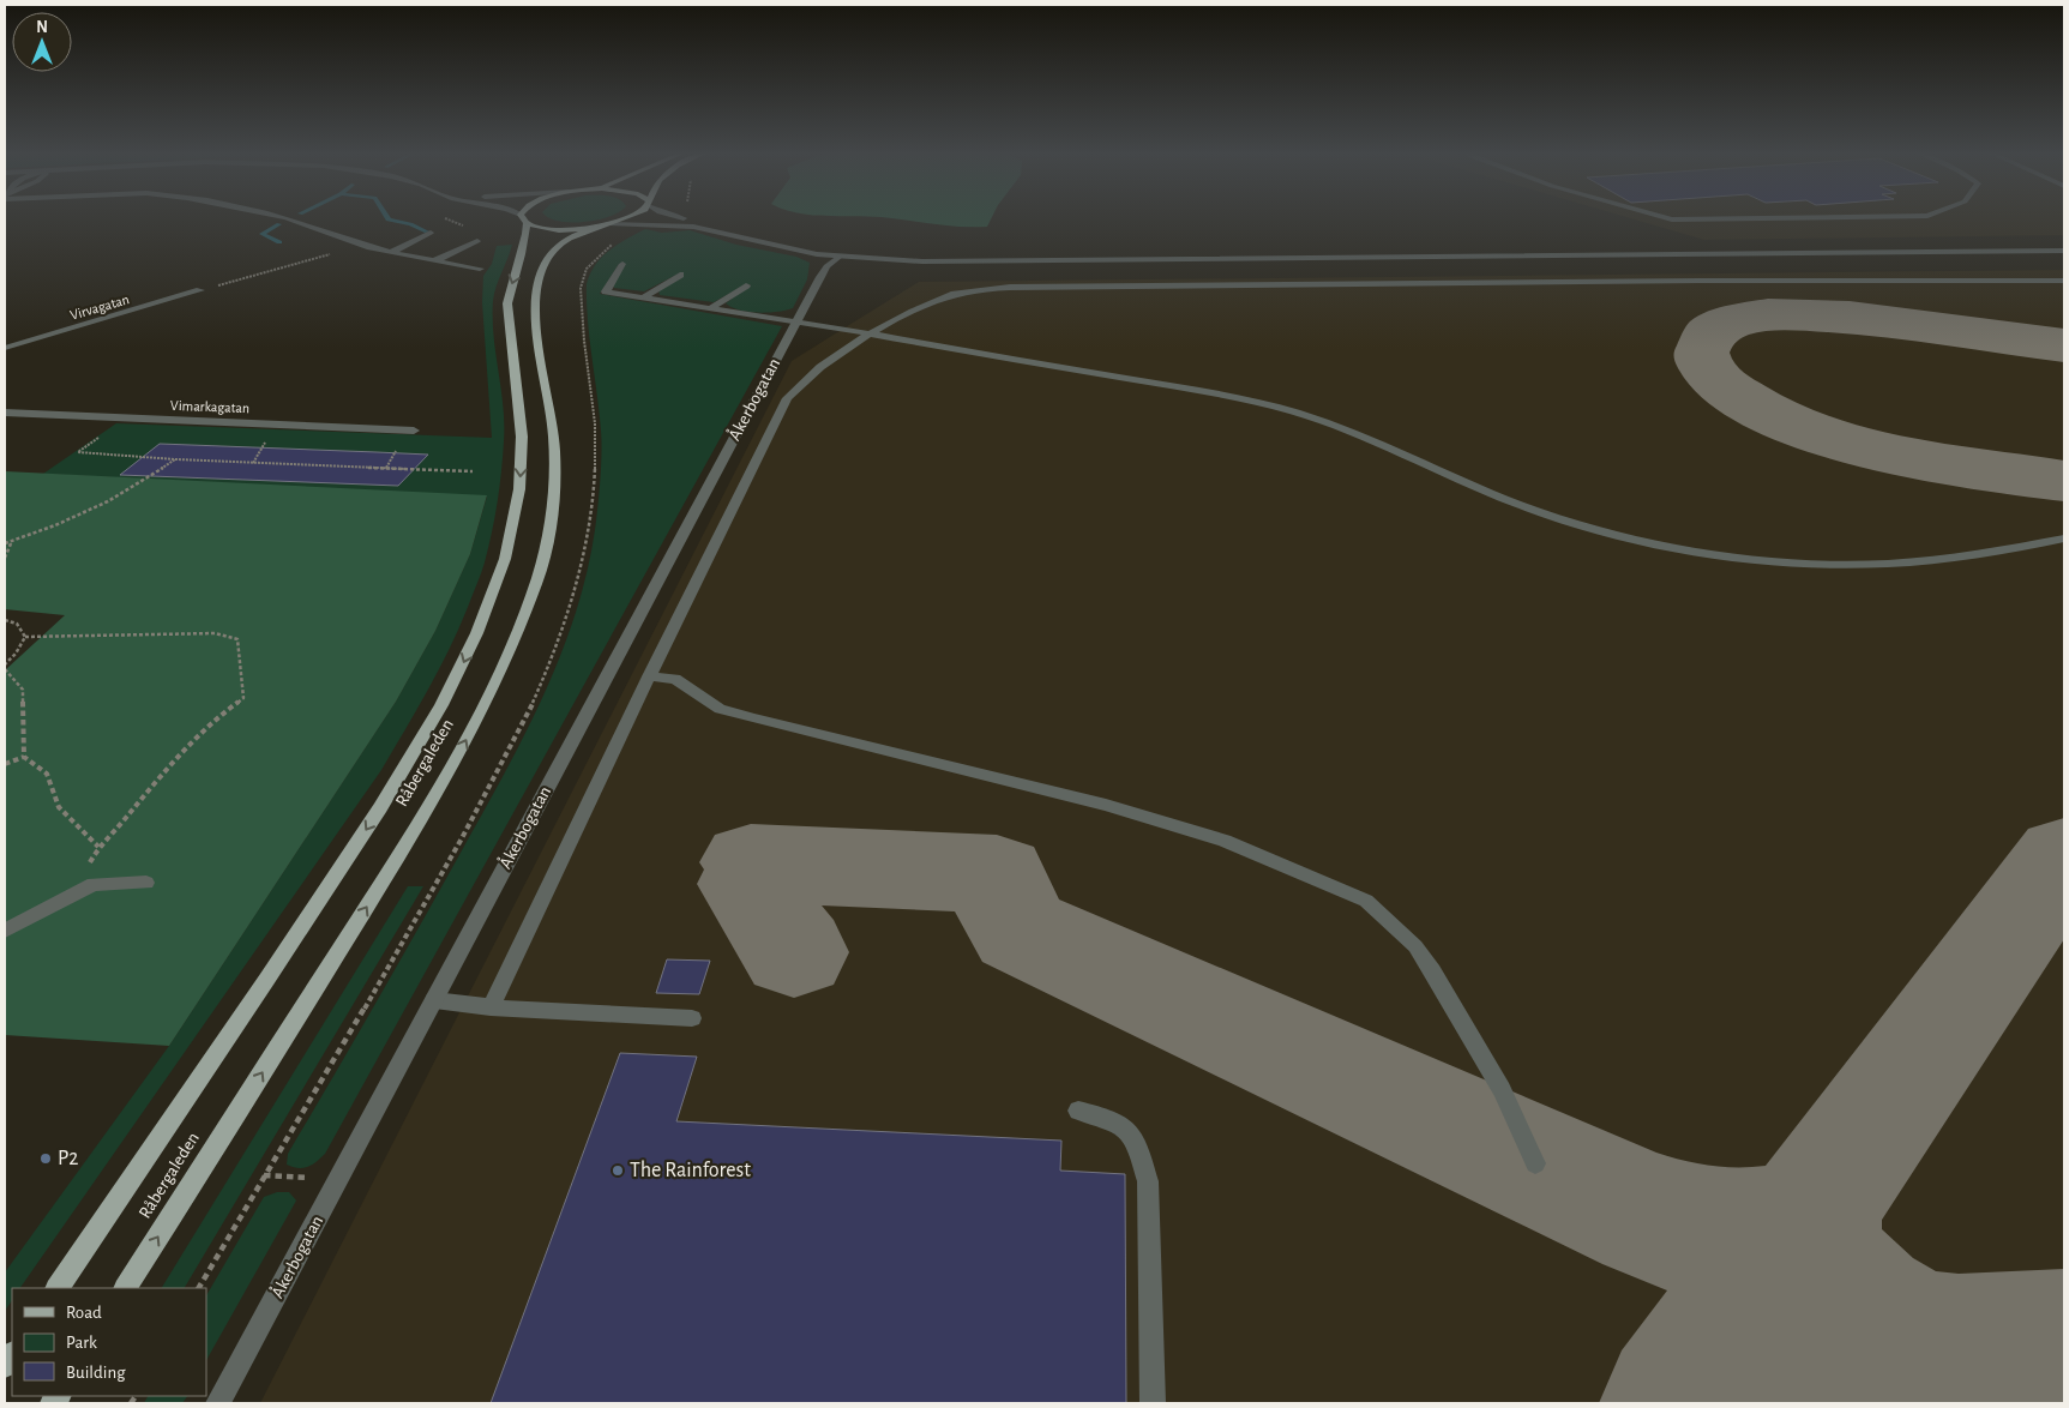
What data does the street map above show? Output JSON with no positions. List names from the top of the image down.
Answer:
{
  "streets": {
    "main road": ["Råbergaleden"],
    "street": ["Virvagatan", "Åkerbogatan", "Vimarkagatan"]
  },
  "places": ["P2", "The Rainforest"],
  "legend": ["Road", "Park", "Building"],
  "north": "top"
}
